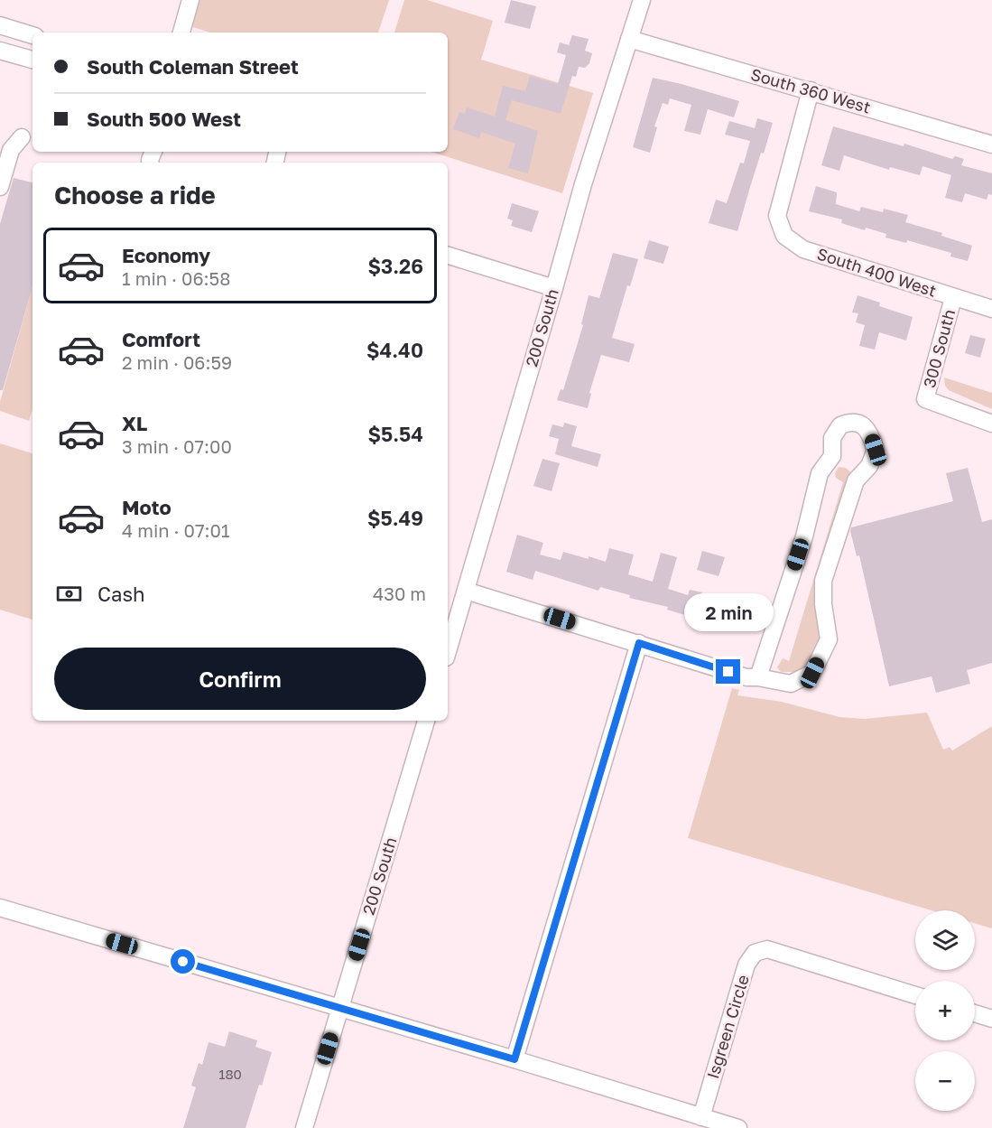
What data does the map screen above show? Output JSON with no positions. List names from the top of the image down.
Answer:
{
  "streets": {
    "street": [
      "South 360 West",
      "South 400 West",
      "200 South",
      "300 South",
      "Isgreen Circle"
    ]
  },
  "crossings": [
    ["South 360 West", "South 400 West"],
    ["South 360 West", "200 South"],
    ["South 400 West", "300 South"]
  ],
  "house_numbers": ["180"],
  "page": {
    "banner": ["South Coleman Street", "South 500 West"],
    "heading": "Choose a ride",
    "list": [
      {
        "name": "Economy",
        "note": "1 min · 06:58",
        "value": "$3.26"
      },
      {
        "name": "Comfort",
        "note": "2 min · 06:59",
        "value": "$4.40"
      },
      {
        "name": "XL",
        "note": "3 min · 07:00",
        "value": "$5.54"
      },
      {
        "name": "Moto",
        "note": "4 min · 07:01",
        "value": "$5.49"
      }
    ],
    "pay": ["Cash", "430 m"],
    "bubble": "2 min",
    "buttons": "Confirm",
    "map_buttons": ["+", "−"]
  }
}
